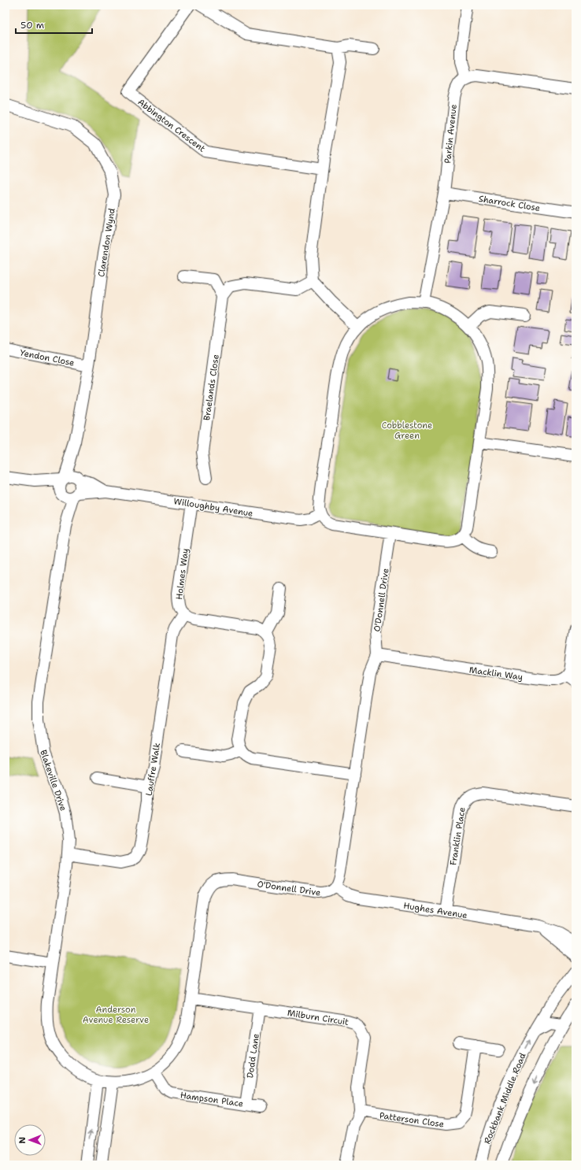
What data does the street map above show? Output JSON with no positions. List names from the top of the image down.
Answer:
{
  "streets": {
    "street": [
      "Abbington Crescent",
      "Parkin Avenue",
      "Sharrock Close",
      "Clarendon Wynd",
      "Yendon Close",
      "Braelands Close",
      "Willoughby Avenue",
      "Holmes Way",
      "O'Donnell Drive",
      "Macklin Way",
      "Lauffre Walk",
      "Blakeville Drive",
      "Franklin Place",
      "Hughes Avenue",
      "Milburn Circuit",
      "Dodd Lane",
      "Rockbank Middle Road",
      "Hampson Place",
      "Patterson Close"
    ]
  },
  "crossings": [
    ["Parkin Avenue", "Sharrock Close"],
    ["Clarendon Wynd", "Yendon Close"],
    ["Clarendon Wynd", "Willoughby Avenue"],
    ["Clarendon Wynd", "Blakeville Drive"],
    ["Willoughby Avenue", "Holmes Way"],
    ["Willoughby Avenue", "Blakeville Drive"],
    ["Holmes Way", "Lauffre Walk"],
    ["O'Donnell Drive", "Macklin Way"],
    ["O'Donnell Drive", "Blakeville Drive"],
    ["O'Donnell Drive", "Hughes Avenue"],
    ["O'Donnell Drive", "Milburn Circuit"],
    ["O'Donnell Drive", "Hampson Place"],
    ["Lauffre Walk", "Blakeville Drive"],
    ["Franklin Place", "Hughes Avenue"],
    ["Milburn Circuit", "Dodd Lane"],
    ["Milburn Circuit", "Patterson Close"],
    ["Dodd Lane", "Hampson Place"]
  ],
  "parks": ["Cobblestone Green", "Anderson Avenue Reserve"],
  "scale_bar": "50 m",
  "north": "left"
}
